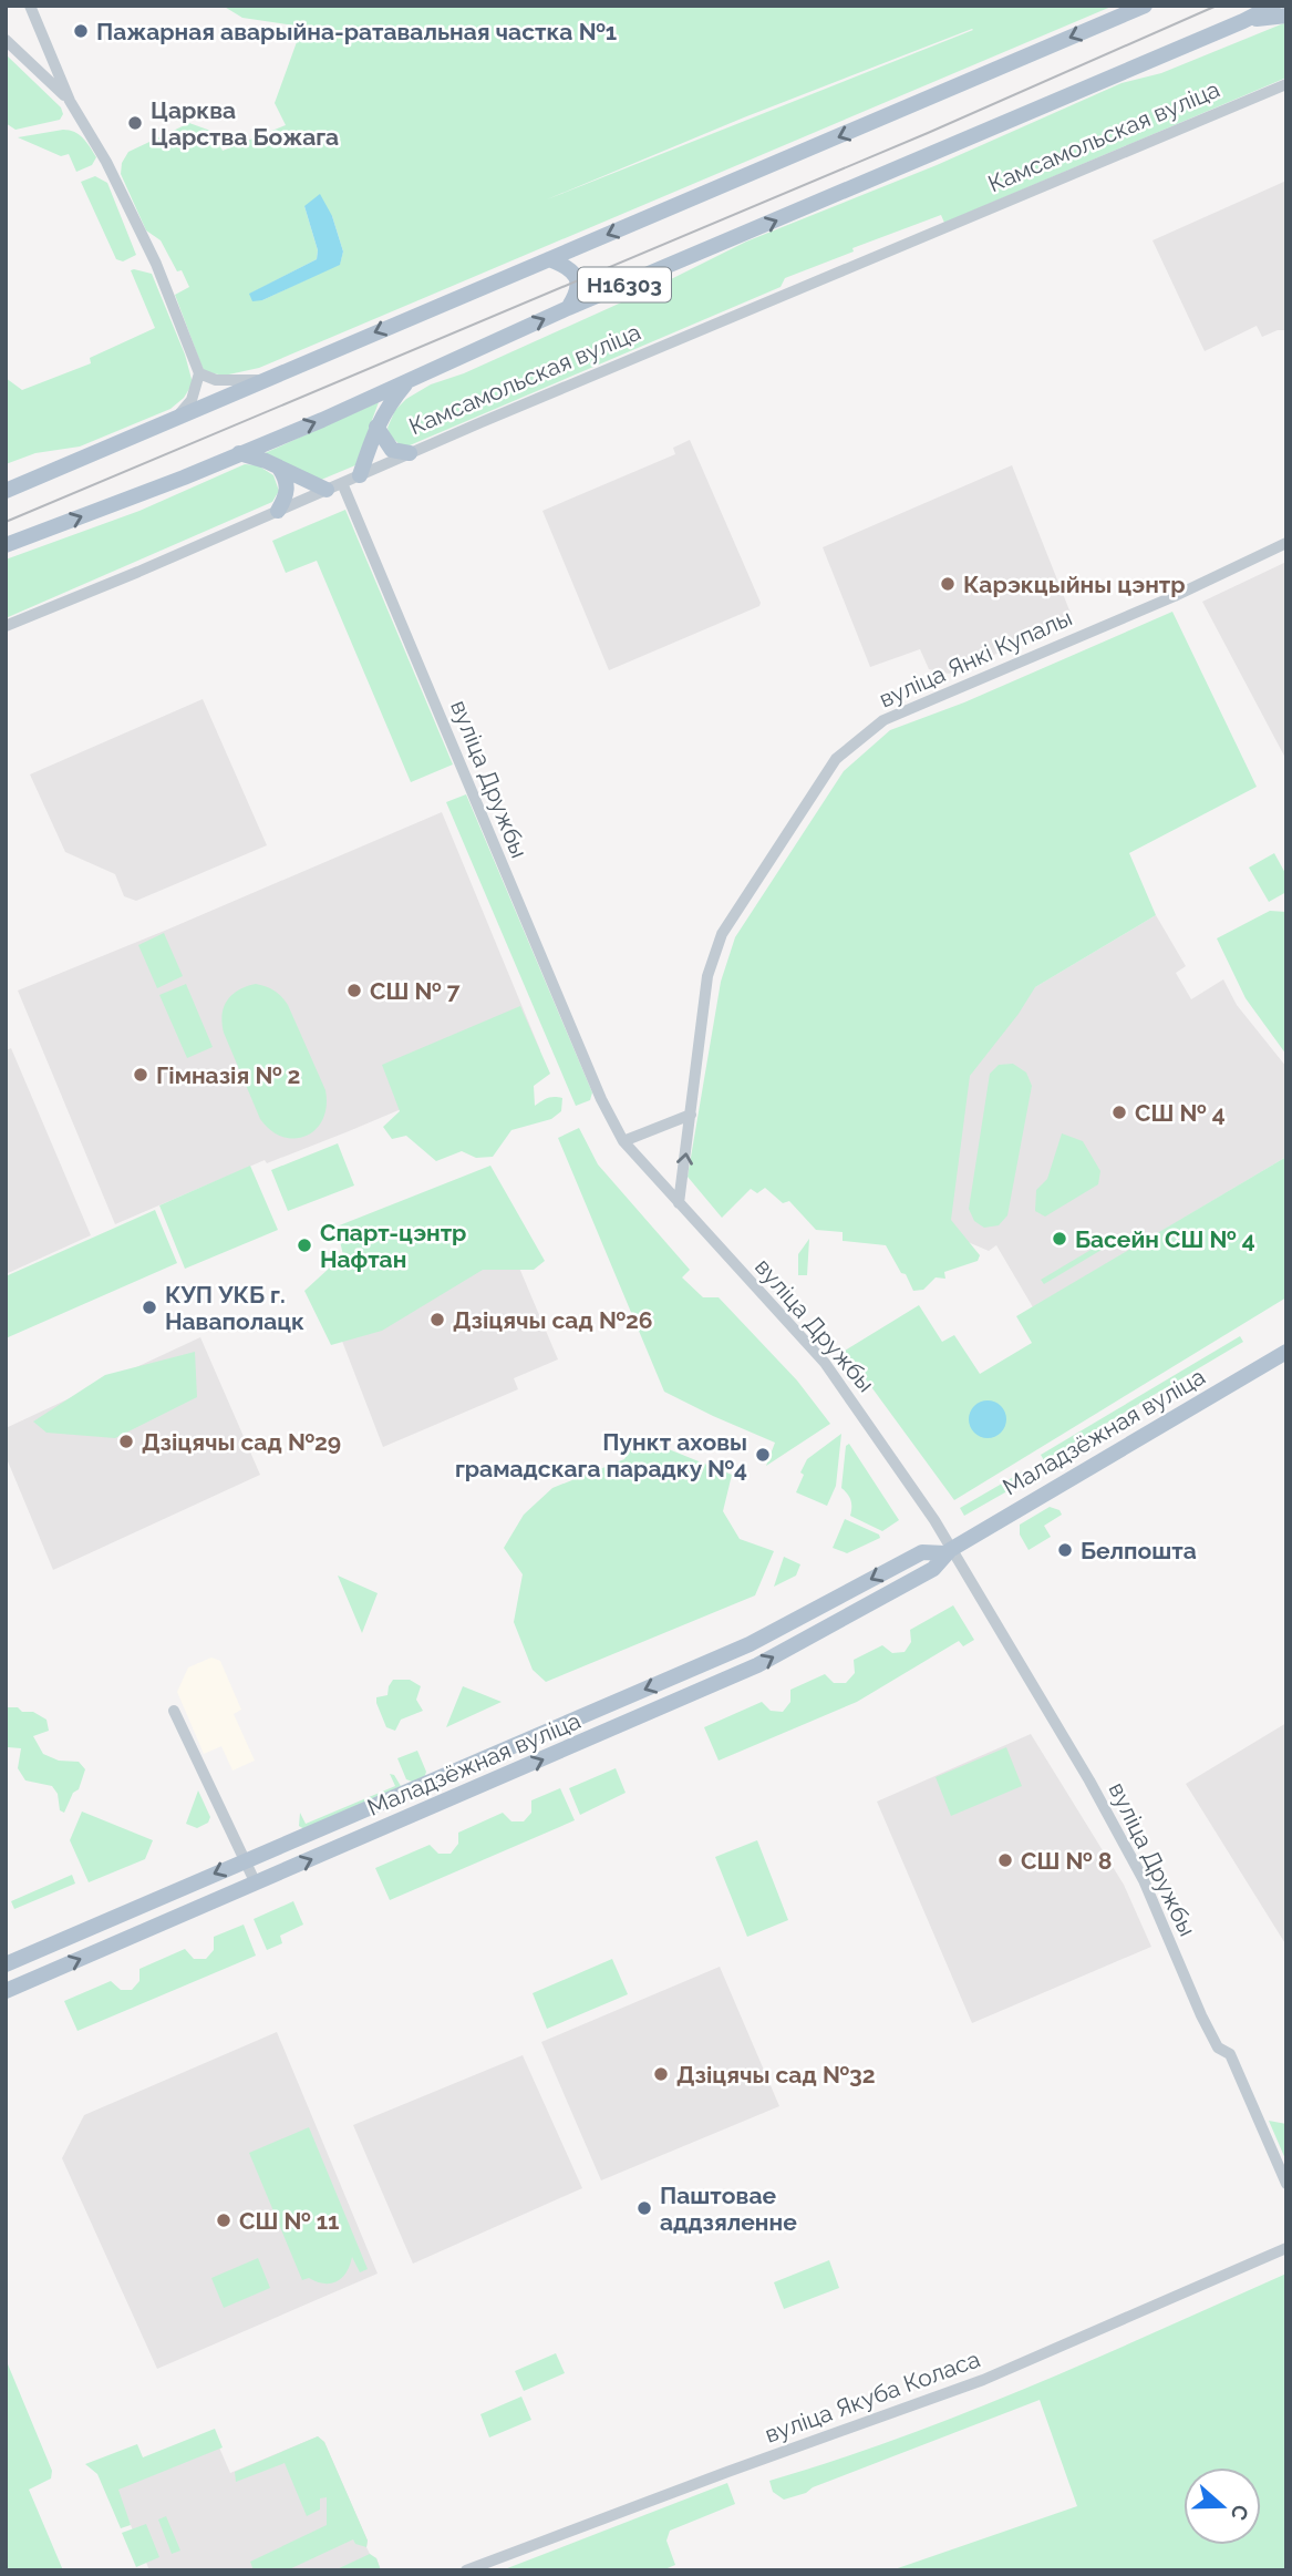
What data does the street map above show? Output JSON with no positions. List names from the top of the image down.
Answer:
{
  "streets": {
    "main road": ["Камсамольская вуліца", "Н16303", "Маладзёжная вуліца"],
    "street": ["вуліца Янкі Купалы", "вуліца Дружбы", "вуліца Якуба Коласа"]
  },
  "crossings": [
    ["Камсамольская вуліца", "Н16303"],
    ["Камсамольская вуліца", "вуліца Дружбы"],
    ["вуліца Янкі Купалы", "вуліца Дружбы"],
    ["вуліца Дружбы", "Маладзёжная вуліца"]
  ],
  "places": [
    "Пажарная аварыйна-ратавальная частка №1",
    "Царква Царства Божага",
    "Карэкцыйны цэнтр",
    "СШ № 7",
    "Гімназія № 2",
    "СШ № 4",
    "Басейн СШ № 4",
    "Спарт-цэнтр Нафтан",
    "КУП УКБ г. Наваполацк",
    "Дзіцячы сад №26",
    "Дзіцячы сад №29",
    "Пункт аховы грамадскага парадку №4",
    "Белпошта",
    "СШ № 8",
    "Дзіцячы сад №32",
    "Паштовае аддзяленне",
    "СШ № 11"
  ],
  "north": "right"
}
